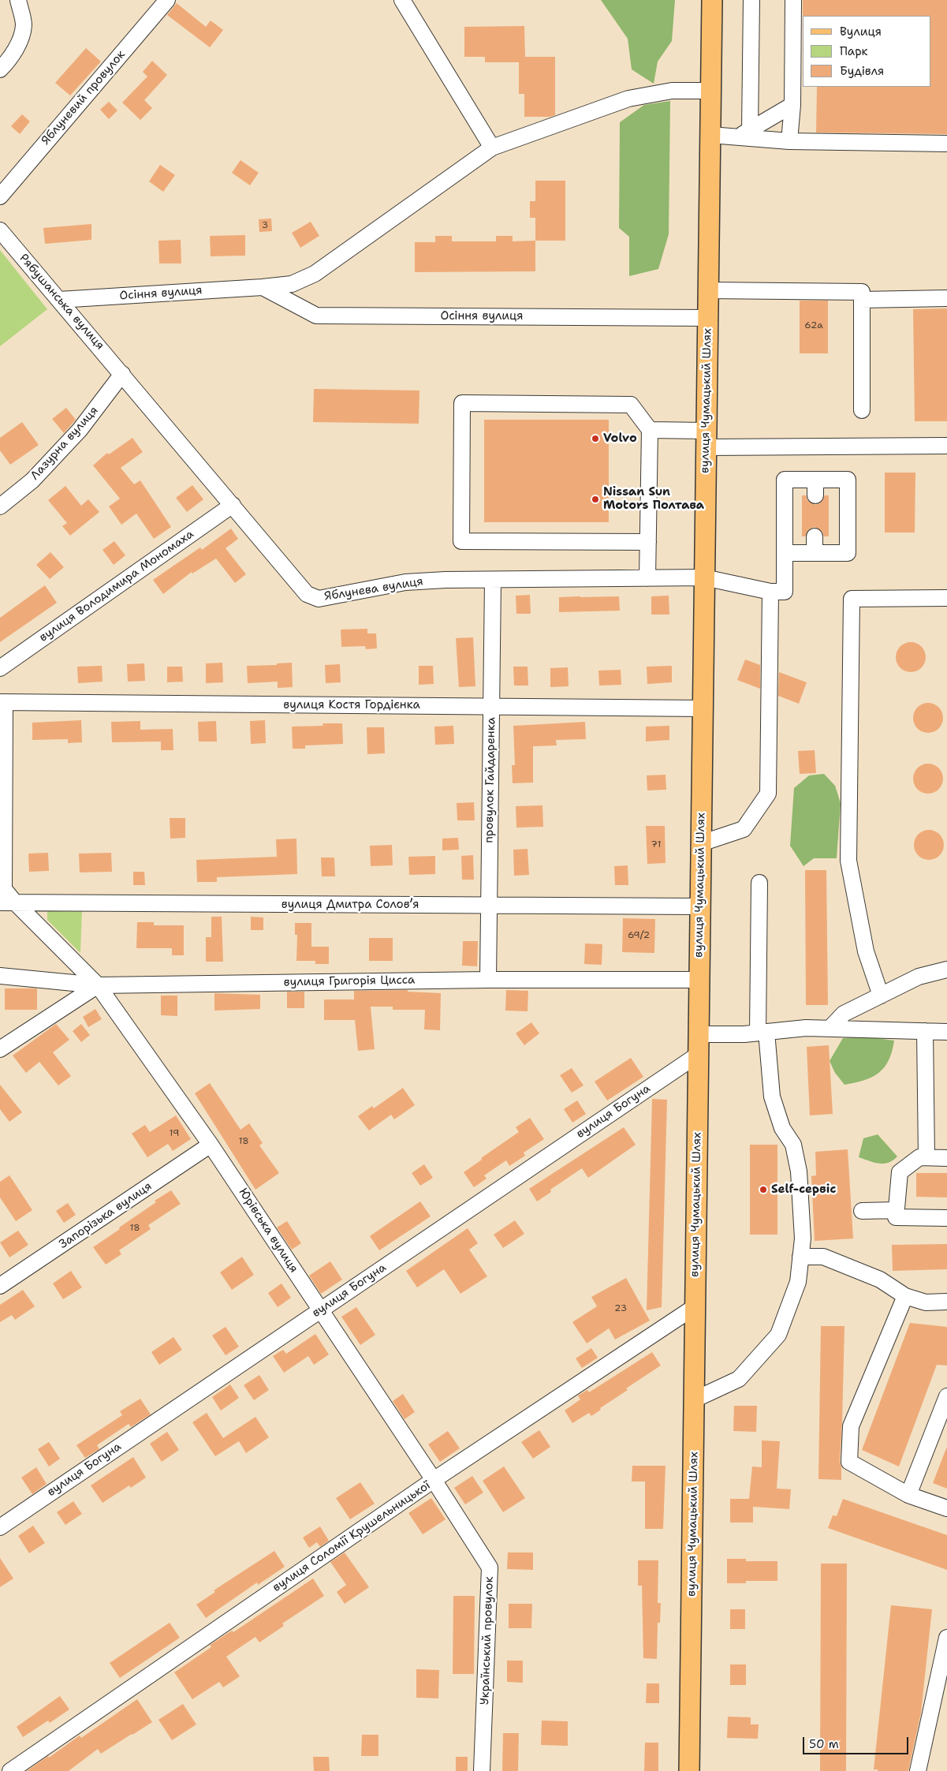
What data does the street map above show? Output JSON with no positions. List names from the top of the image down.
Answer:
{
  "streets": {
    "main road": ["вулиця Чумацький Шлях"],
    "street": [
      "Яблуневий провулок",
      "Осіння вулиця",
      "Рябушанська вулиця",
      "Лазурна вулиця",
      "вулиця Володимира Мономаха",
      "Яблунева вулиця",
      "вулиця Костя Гордієнка",
      "провулок Гайдаренка",
      "вулиця Дмитра Соловʼя",
      "вулиця Григорія Цисса",
      "вулиця Богуна",
      "Запорізька вулиця",
      "Юрівська вулиця",
      "вулиця Соломії Крушельницької",
      "Український провулок"
    ]
  },
  "crossings": [
    ["Осіння вулиця", "Рябушанська вулиця"],
    ["Осіння вулиця", "вулиця Чумацький Шлях"],
    ["Рябушанська вулиця", "Лазурна вулиця"],
    ["Рябушанська вулиця", "Яблунева вулиця"],
    ["вулиця Чумацький Шлях", "Яблунева вулиця"],
    ["вулиця Чумацький Шлях", "вулиця Костя Гордієнка"],
    ["вулиця Чумацький Шлях", "вулиця Дмитра Соловʼя"],
    ["вулиця Чумацький Шлях", "вулиця Григорія Цисса"],
    ["вулиця Чумацький Шлях", "вулиця Богуна"],
    ["вулиця Чумацький Шлях", "вулиця Соломії Крушельницької"],
    ["Лазурна вулиця", "Яблунева вулиця"],
    ["вулиця Володимира Мономаха", "Яблунева вулиця"],
    ["Яблунева вулиця", "провулок Гайдаренка"],
    ["вулиця Костя Гордієнка", "провулок Гайдаренка"],
    ["вулиця Костя Гордієнка", "Юрівська вулиця"],
    ["провулок Гайдаренка", "вулиця Дмитра Соловʼя"],
    ["провулок Гайдаренка", "вулиця Григорія Цисса"],
    ["вулиця Дмитра Соловʼя", "Юрівська вулиця"],
    ["вулиця Григорія Цисса", "Юрівська вулиця"],
    ["вулиця Богуна", "Юрівська вулиця"],
    ["Запорізька вулиця", "Юрівська вулиця"],
    ["Юрівська вулиця", "вулиця Соломії Крушельницької"],
    ["Юрівська вулиця", "Український провулок"],
    ["вулиця Соломії Крушельницької", "Український провулок"]
  ],
  "places": ["Volvo", "Nissan Sun Motors Полтава", "Self-сервіс"],
  "house_numbers": [
    "3",
    "62а",
    "71",
    "69/2",
    "19",
    "18",
    "18",
    "23"
  ],
  "legend": ["Вулиця", "Парк", "Будівля"],
  "scale_bar": "50 m"
}
